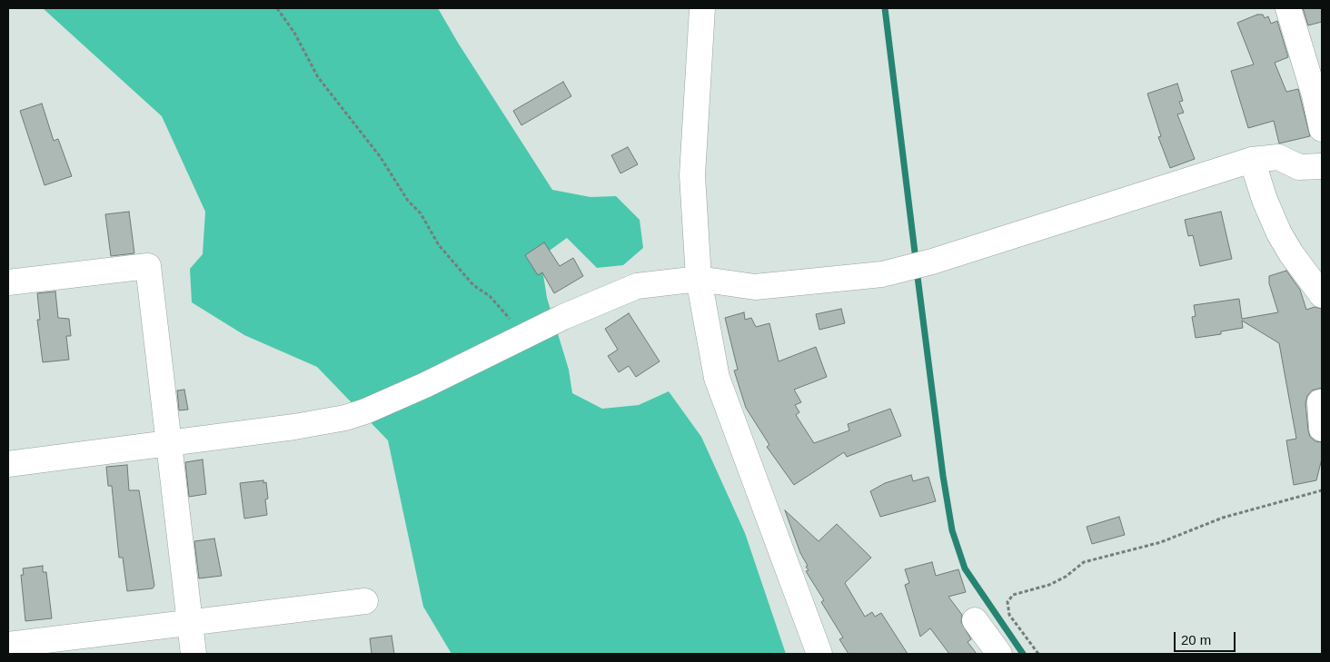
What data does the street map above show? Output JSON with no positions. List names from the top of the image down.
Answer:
{
  "scale_bar": "20 m"
}
